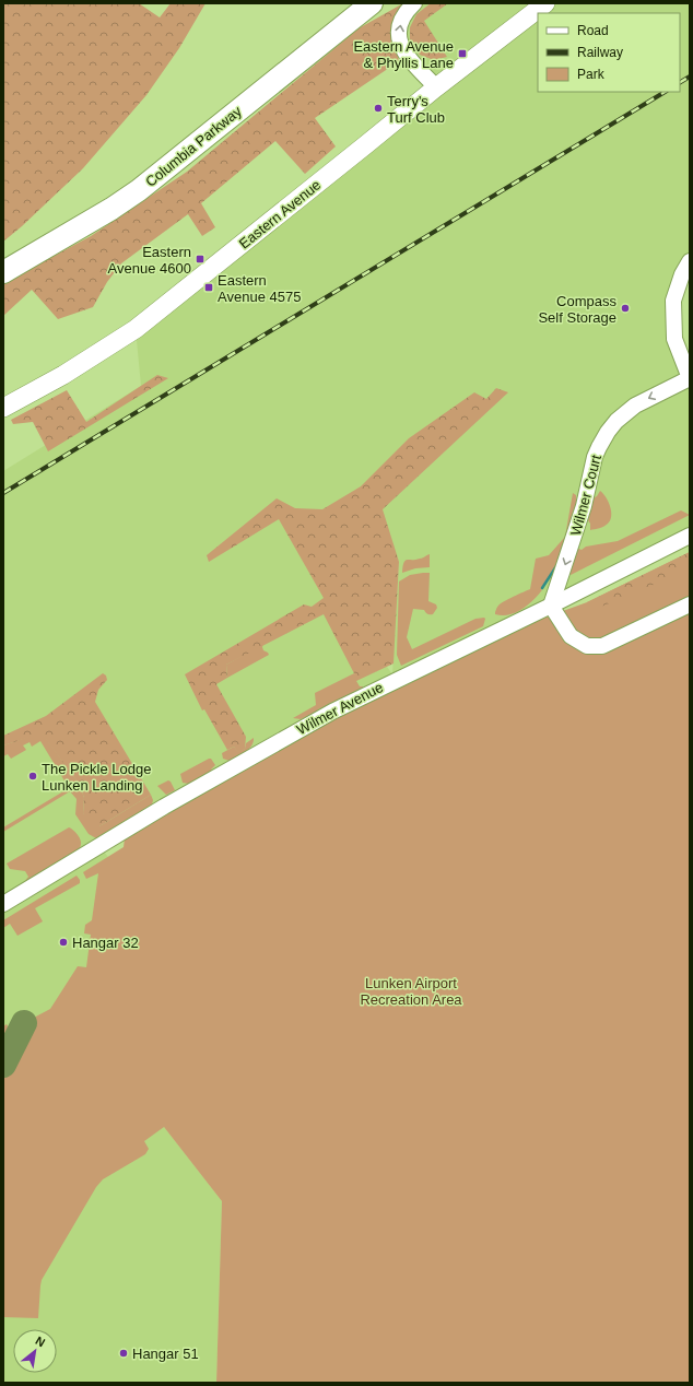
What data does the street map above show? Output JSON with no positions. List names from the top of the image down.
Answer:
{
  "streets": {
    "highway": ["Columbia Parkway"],
    "main road": ["Eastern Avenue"],
    "street": ["Wilmer Court", "Wilmer Avenue"]
  },
  "crossings": [
    ["Wilmer Court", "Wilmer Avenue"]
  ],
  "one_way": ["Wilmer Court"],
  "parks": ["Lunken Airport Recreation Area"],
  "places": {
    "transit": ["Eastern Avenue & Phyllis Lane", "Eastern Avenue 4600", "Eastern Avenue 4575"],
    "other": [
      "Terry's Turf Club",
      "Compass Self Storage",
      "The Pickle Lodge Lunken Landing",
      "Hangar 32",
      "Hangar 51"
    ]
  },
  "legend": ["Road", "Railway", "Park"],
  "north": "top right"
}
